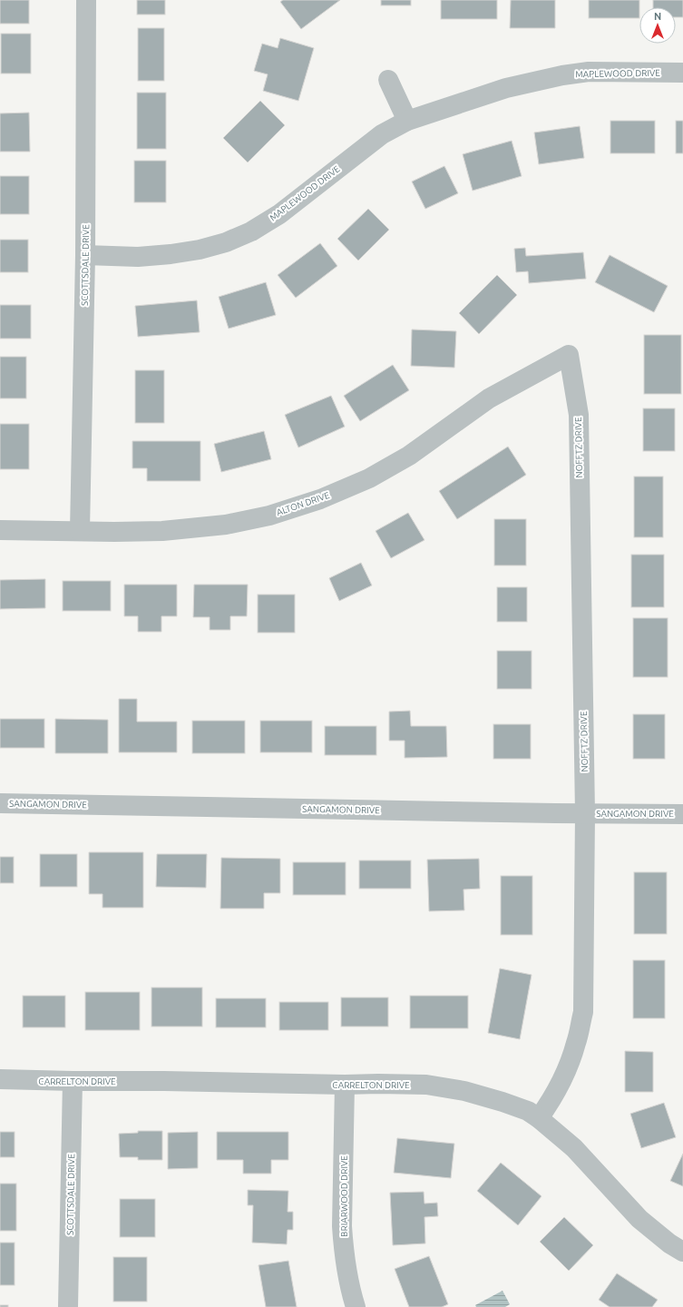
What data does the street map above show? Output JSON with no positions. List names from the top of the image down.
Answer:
{
  "streets": {
    "street": [
      "MAPLEWOOD DRIVE",
      "SCOTTSDALE DRIVE",
      "NOFFTZ DRIVE",
      "ALTON DRIVE",
      "SANGAMON DRIVE",
      "CARRELTON DRIVE",
      "BRIARWOOD DRIVE"
    ]
  },
  "crossings": [
    ["MAPLEWOOD DRIVE", "SCOTTSDALE DRIVE"],
    ["SCOTTSDALE DRIVE", "ALTON DRIVE"],
    ["SCOTTSDALE DRIVE", "CARRELTON DRIVE"],
    ["NOFFTZ DRIVE", "ALTON DRIVE"],
    ["NOFFTZ DRIVE", "SANGAMON DRIVE"],
    ["NOFFTZ DRIVE", "CARRELTON DRIVE"],
    ["CARRELTON DRIVE", "BRIARWOOD DRIVE"]
  ],
  "north": "top"
}
